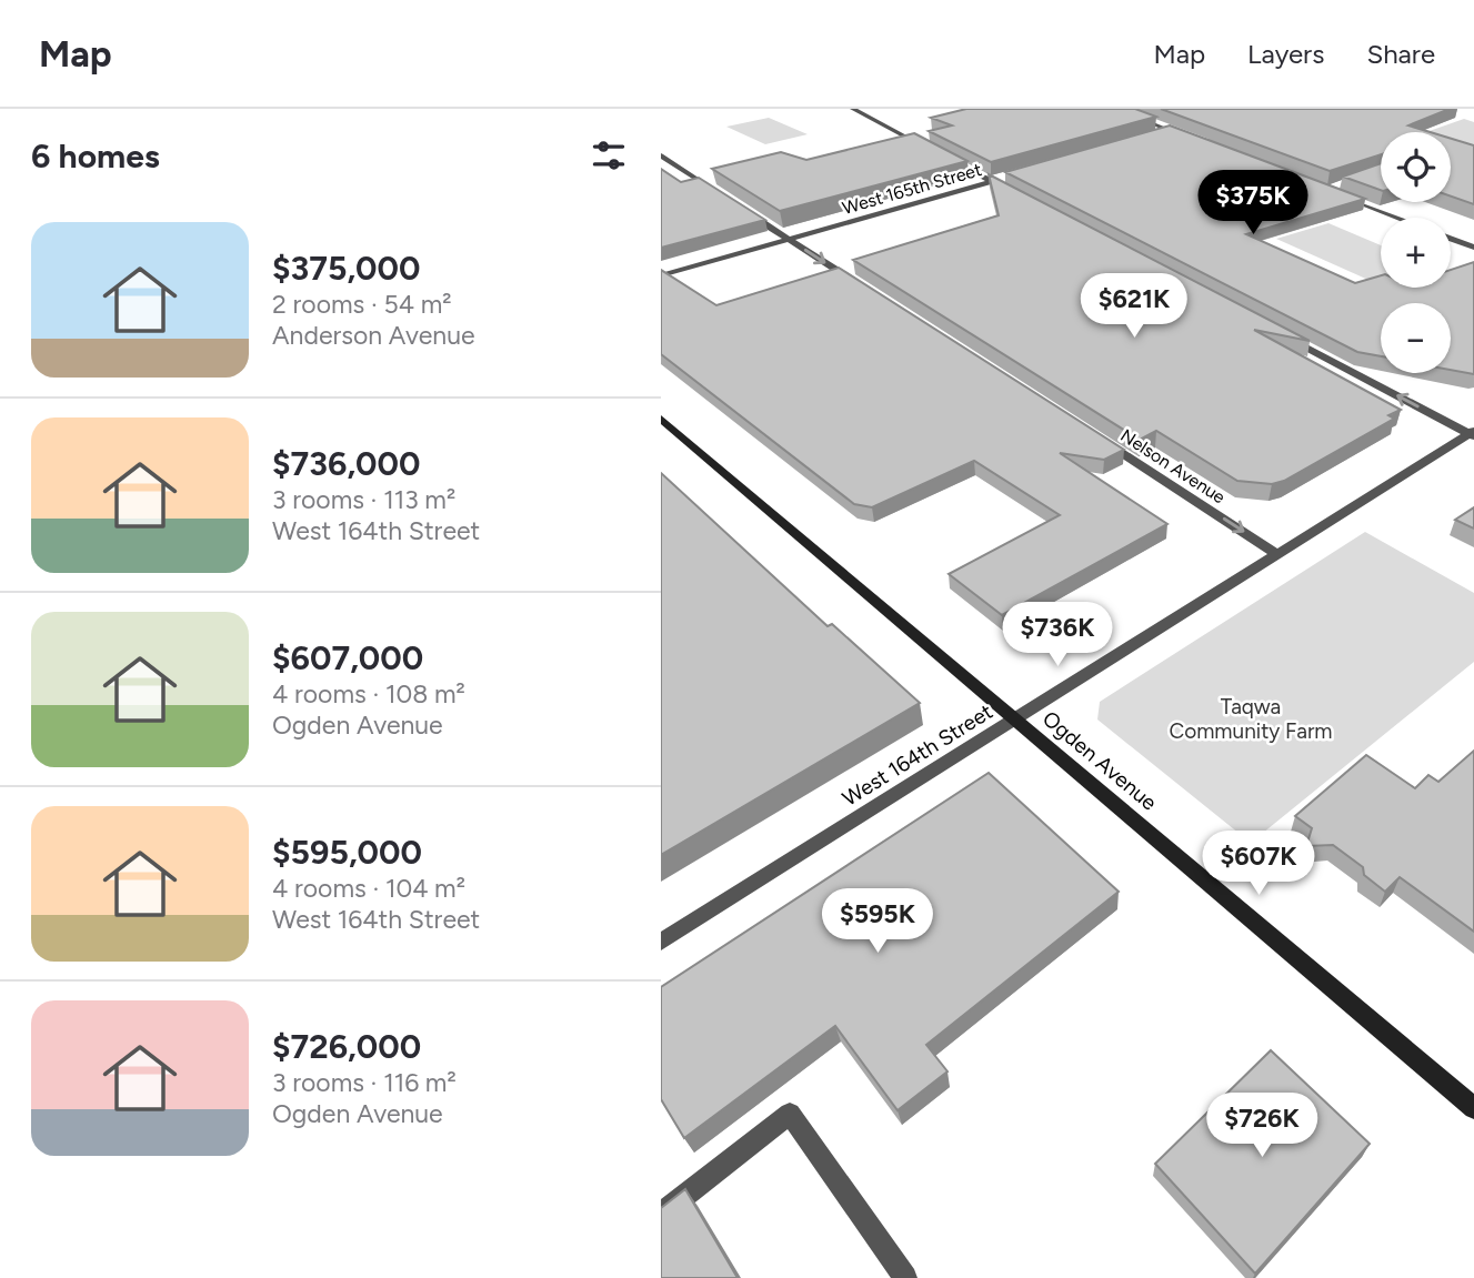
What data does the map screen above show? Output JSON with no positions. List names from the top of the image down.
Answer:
{
  "streets": {
    "street": [
      "West 165th Street",
      "Nelson Avenue",
      "West 164th Street",
      "Ogden Avenue"
    ]
  },
  "crossings": [
    ["Nelson Avenue", "West 164th Street"],
    ["West 164th Street", "Ogden Avenue"]
  ],
  "one_way": ["Nelson Avenue"],
  "parks": ["Taqwa Community Farm"],
  "page": {
    "header": "Map",
    "nav": ["Map", "Layers", "Share"],
    "heading": "6 homes",
    "map_buttons": ["+", "−"],
    "price": [
      "$375K",
      "$621K",
      "$736K",
      "$607K",
      "$595K",
      "$726K"
    ],
    "list": [
      {
        "name": "$375,000",
        "note": "2 rooms · 54 m² · Anderson Avenue"
      },
      {
        "name": "$736,000",
        "note": "3 rooms · 113 m² · West 164th Street"
      },
      {
        "name": "$607,000",
        "note": "4 rooms · 108 m² · Ogden Avenue"
      },
      {
        "name": "$595,000",
        "note": "4 rooms · 104 m² · West 164th Street"
      },
      {
        "name": "$726,000",
        "note": "3 rooms · 116 m² · Ogden Avenue"
      }
    ]
  }
}
